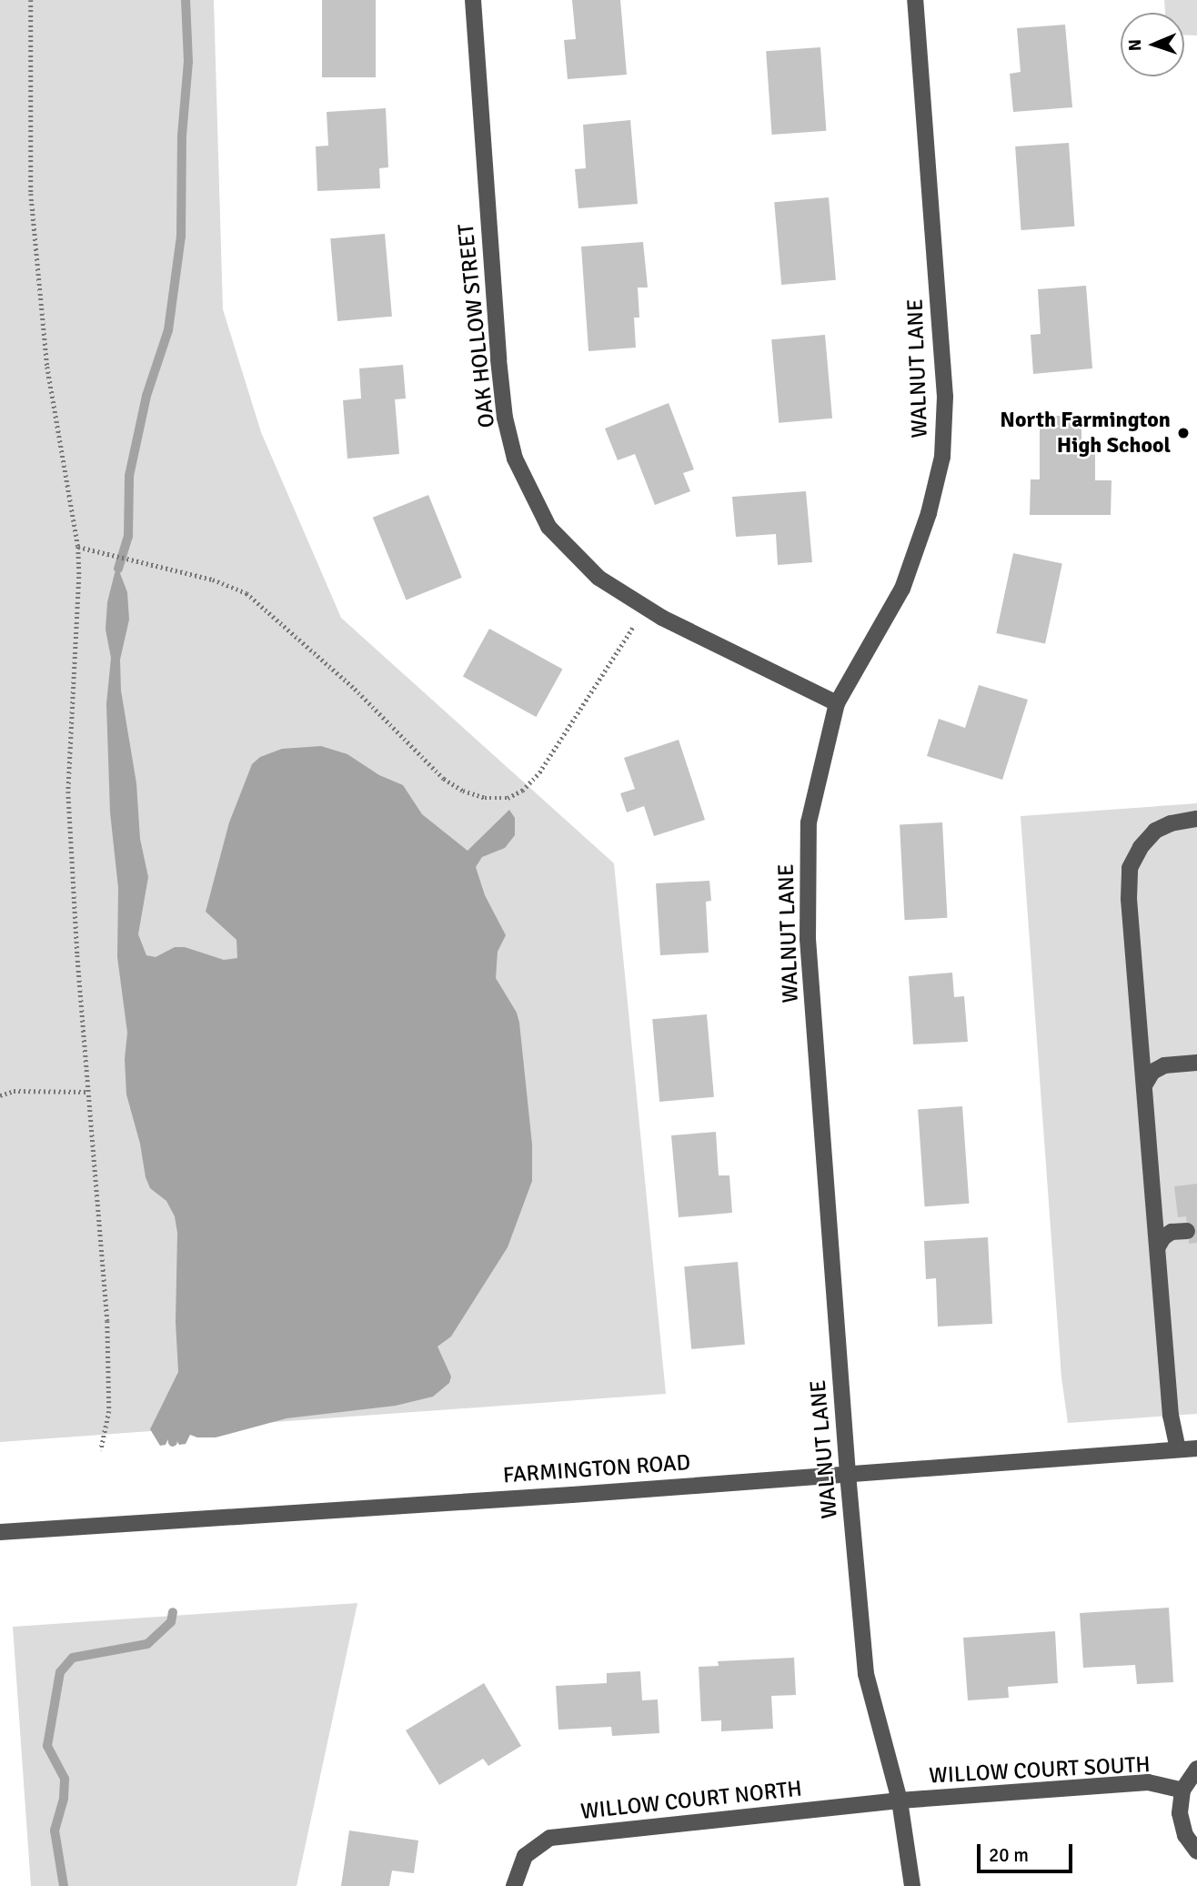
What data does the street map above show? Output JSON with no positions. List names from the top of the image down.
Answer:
{
  "streets": {
    "street": [
      "OAK HOLLOW STREET",
      "WALNUT LANE",
      "FARMINGTON ROAD",
      "WILLOW COURT SOUTH",
      "WILLOW COURT NORTH"
    ]
  },
  "crossings": [
    ["OAK HOLLOW STREET", "WALNUT LANE"],
    ["WALNUT LANE", "FARMINGTON ROAD"],
    ["WALNUT LANE", "WILLOW COURT SOUTH"],
    ["WALNUT LANE", "WILLOW COURT NORTH"],
    ["WILLOW COURT SOUTH", "WILLOW COURT NORTH"]
  ],
  "places": ["North Farmington High School"],
  "scale_bar": "20 m",
  "north": "left"
}
